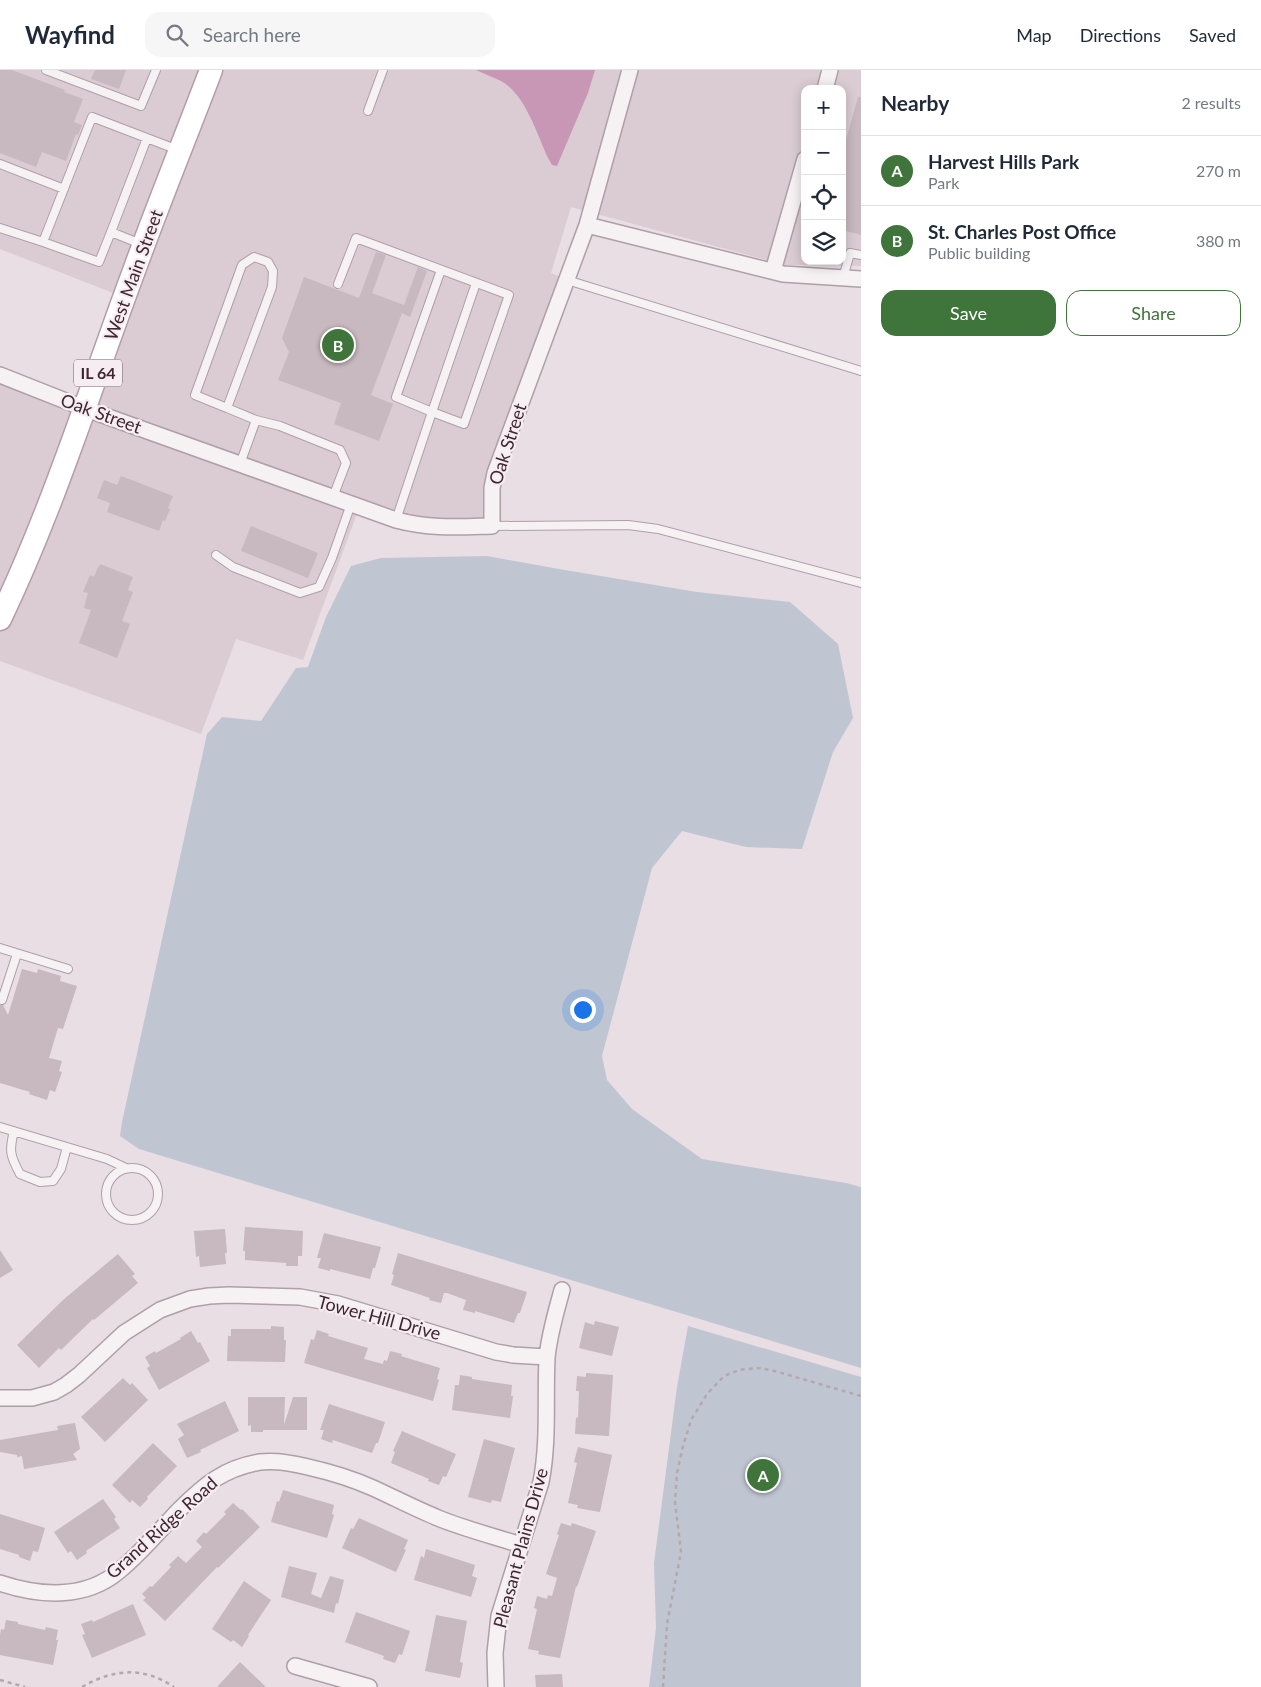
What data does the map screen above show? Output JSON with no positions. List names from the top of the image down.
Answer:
{
  "streets": {
    "main road": ["West Main Street", "IL 64"],
    "street": [
      "Oak Street",
      "Tower Hill Drive",
      "Grand Ridge Road",
      "Pleasant Plains Drive"
    ]
  },
  "crossings": [
    ["West Main Street", "Oak Street"],
    ["Tower Hill Drive", "Pleasant Plains Drive"],
    ["Grand Ridge Road", "Pleasant Plains Drive"]
  ],
  "page": {
    "header": "Wayfind",
    "search": "Search here",
    "nav": ["Map", "Directions", "Saved"],
    "heading": ["Nearby", "2 results"],
    "map_buttons": ["+", "−"],
    "list": [
      {
        "mark": "A",
        "name": "Harvest Hills Park",
        "note": "Park",
        "value": "270 m"
      },
      {
        "mark": "B",
        "name": "St. Charles Post Office",
        "note": "Public building",
        "value": "380 m"
      }
    ],
    "buttons": ["Save", "Share"],
    "pins": ["B", "A"]
  }
}
